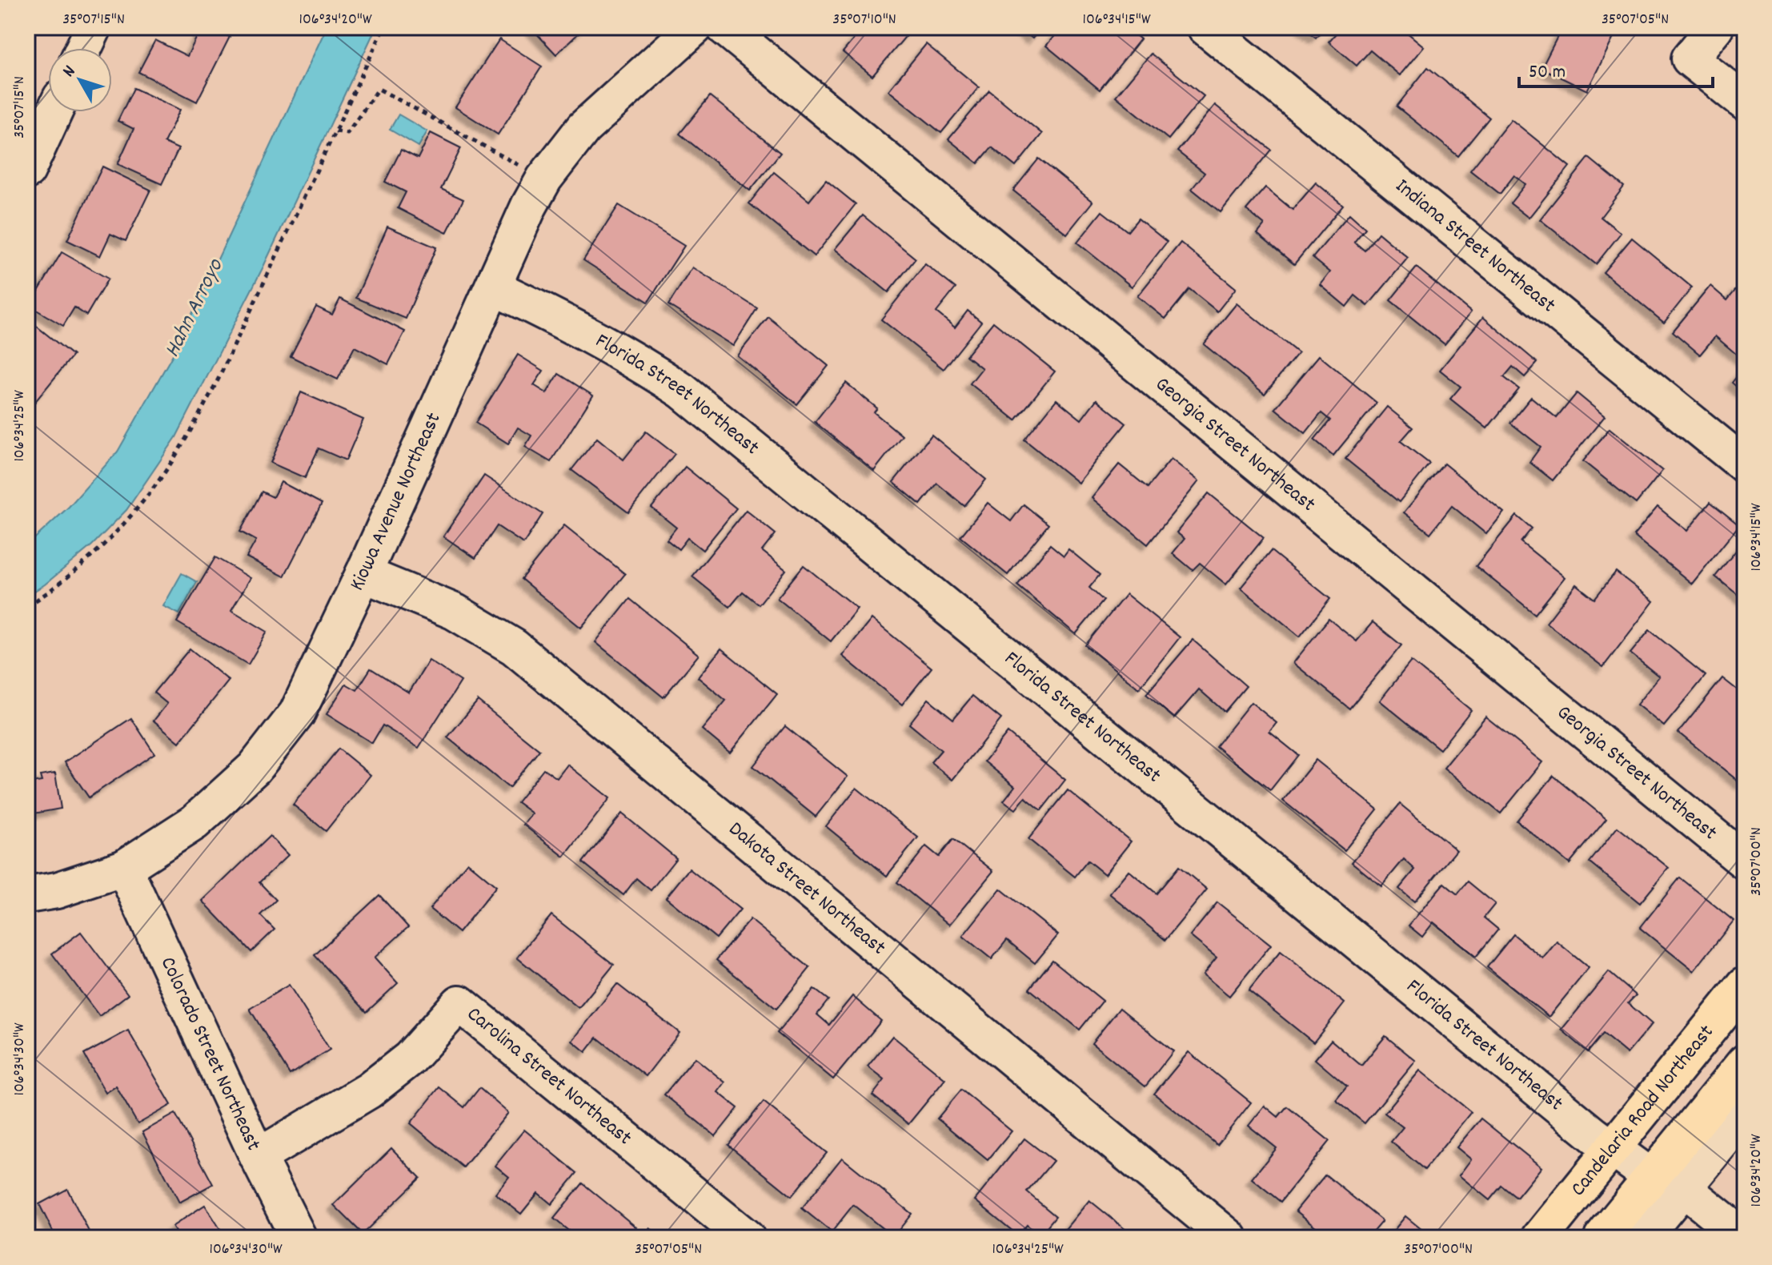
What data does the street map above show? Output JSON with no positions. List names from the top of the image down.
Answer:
{
  "streets": {
    "main road": ["Candelaria Road Northeast"],
    "street": [
      "Indiana Street Northeast",
      "Florida Street Northeast",
      "Georgia Street Northeast",
      "Kiowa Avenue Northeast",
      "Dakota Street Northeast",
      "Colorado Street Northeast",
      "Carolina Street Northeast"
    ]
  },
  "crossings": [
    ["Florida Street Northeast", "Kiowa Avenue Northeast"],
    ["Florida Street Northeast", "Candelaria Road Northeast"],
    ["Kiowa Avenue Northeast", "Dakota Street Northeast"],
    ["Kiowa Avenue Northeast", "Colorado Street Northeast"],
    ["Colorado Street Northeast", "Carolina Street Northeast"]
  ],
  "water": ["Hahn Arroyo"],
  "scale_bar": "50 m",
  "north": "top left",
  "coordinates": [
    "35°07'15\"N",
    "106°34'20\"W",
    "35°07'10\"N",
    "106°34'15\"W",
    "35°07'05\"N",
    "106°34'25\"W",
    "35°07'00\"N",
    "106°34'30\"W"
  ]
}
